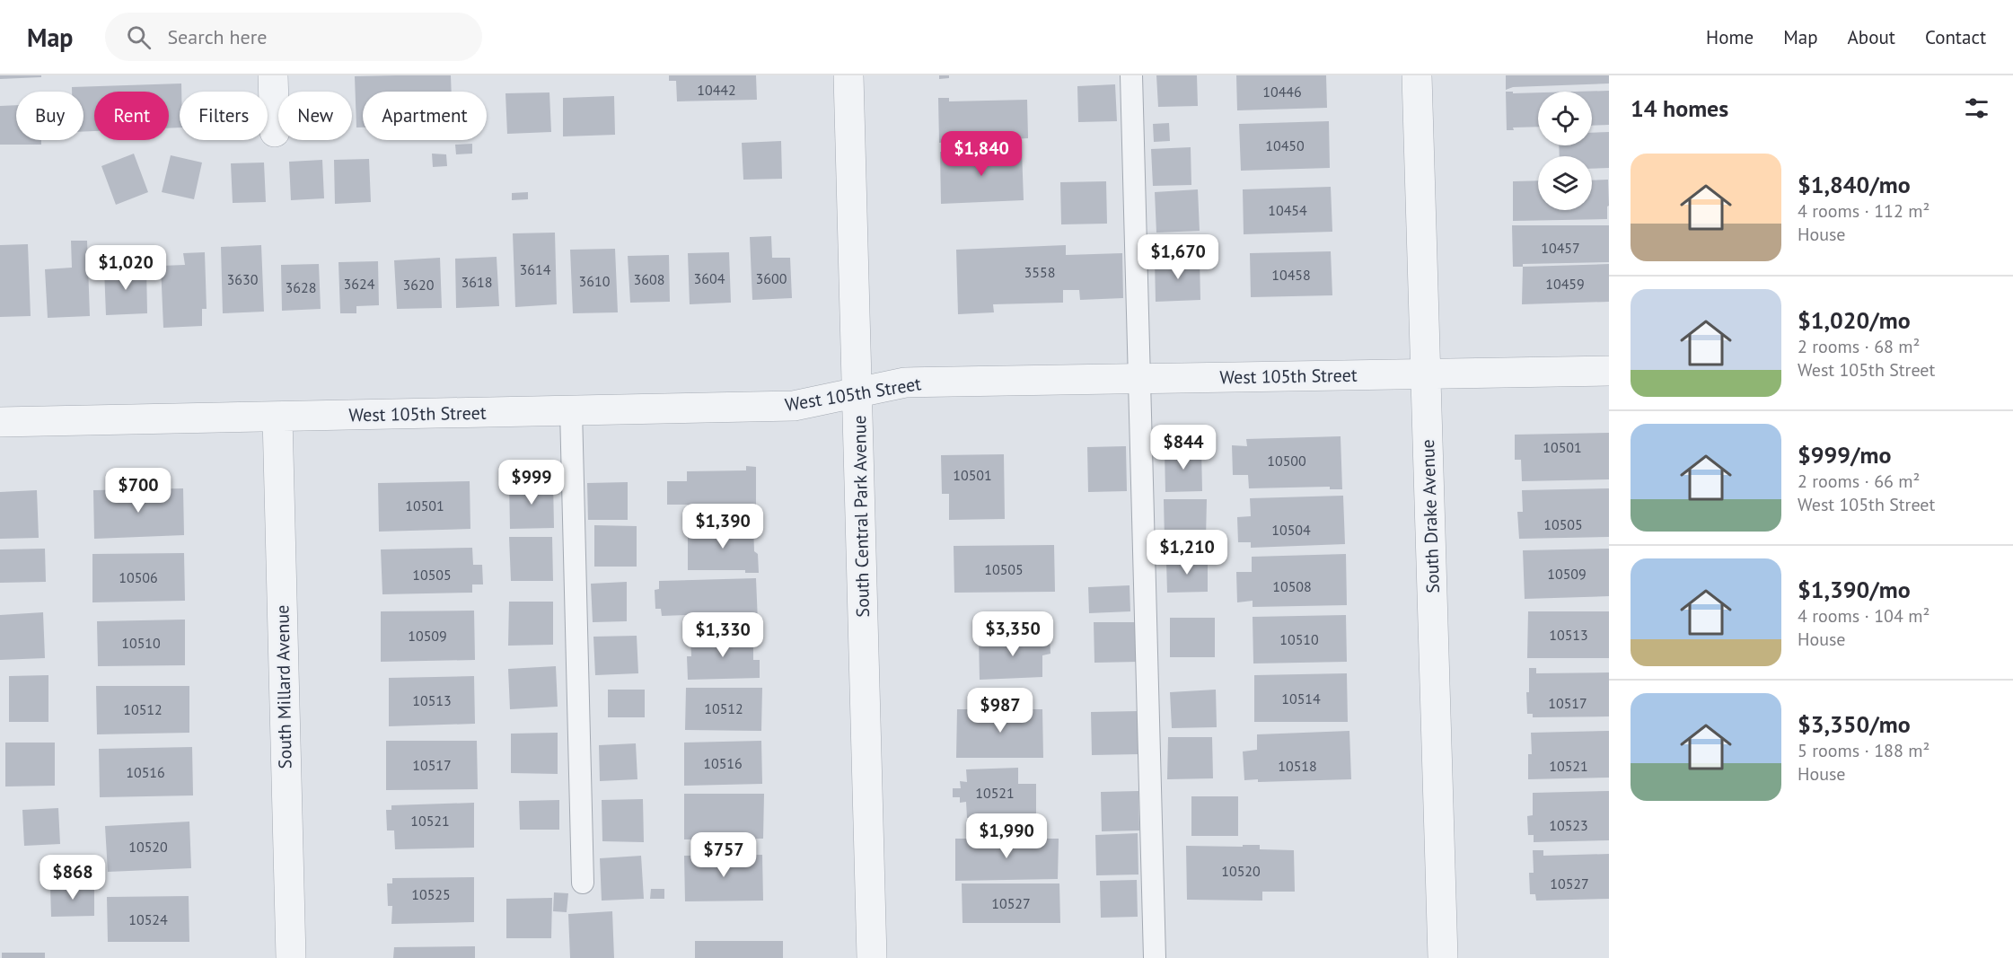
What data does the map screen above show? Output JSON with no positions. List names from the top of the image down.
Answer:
{
  "streets": {
    "street": [
      "West 105th Street",
      "South Central Park Avenue",
      "South Drake Avenue",
      "South Millard Avenue"
    ]
  },
  "crossings": [
    ["West 105th Street", "South Central Park Avenue"],
    ["West 105th Street", "South Drake Avenue"],
    ["West 105th Street", "South Millard Avenue"]
  ],
  "house_numbers": [
    "10442",
    "10446",
    "10450",
    "10454",
    "10457",
    "3614",
    "3558",
    "10458",
    "3604",
    "3600",
    "3630",
    "3608",
    "3610",
    "3618",
    "3624",
    "10459",
    "3620",
    "3628",
    "10501",
    "10500",
    "10501",
    "10501",
    "10505",
    "10504",
    "10505",
    "10509",
    "10505",
    "10506",
    "10508",
    "10513",
    "10509",
    "10510",
    "10510",
    "10514",
    "10513",
    "10517",
    "10512",
    "10512",
    "10516",
    "10517",
    "10518",
    "10521",
    "10516",
    "10521",
    "10521",
    "10523",
    "10520",
    "10520",
    "10527",
    "10525",
    "10527",
    "10524"
  ],
  "page": {
    "header": "Map",
    "search": "Search here",
    "nav": [
      "Home",
      "Map",
      "About",
      "Contact"
    ],
    "heading": "14 homes",
    "chip": [
      "Buy",
      "Rent",
      "Filters",
      "New",
      "Apartment"
    ],
    "price": [
      "$1,840",
      "$1,670",
      "$1,020",
      "$844",
      "$999",
      "$700",
      "$1,390",
      "$1,210",
      "$3,350",
      "$1,330",
      "$987",
      "$1,990",
      "$757",
      "$868"
    ],
    "list": [
      {
        "name": "$1,840/mo",
        "note": "4 rooms · 112 m² · House"
      },
      {
        "name": "$1,020/mo",
        "note": "2 rooms · 68 m² · West 105th Street"
      },
      {
        "name": "$999/mo",
        "note": "2 rooms · 66 m² · West 105th Street"
      },
      {
        "name": "$1,390/mo",
        "note": "4 rooms · 104 m² · House"
      },
      {
        "name": "$3,350/mo",
        "note": "5 rooms · 188 m² · House"
      }
    ]
  }
}
